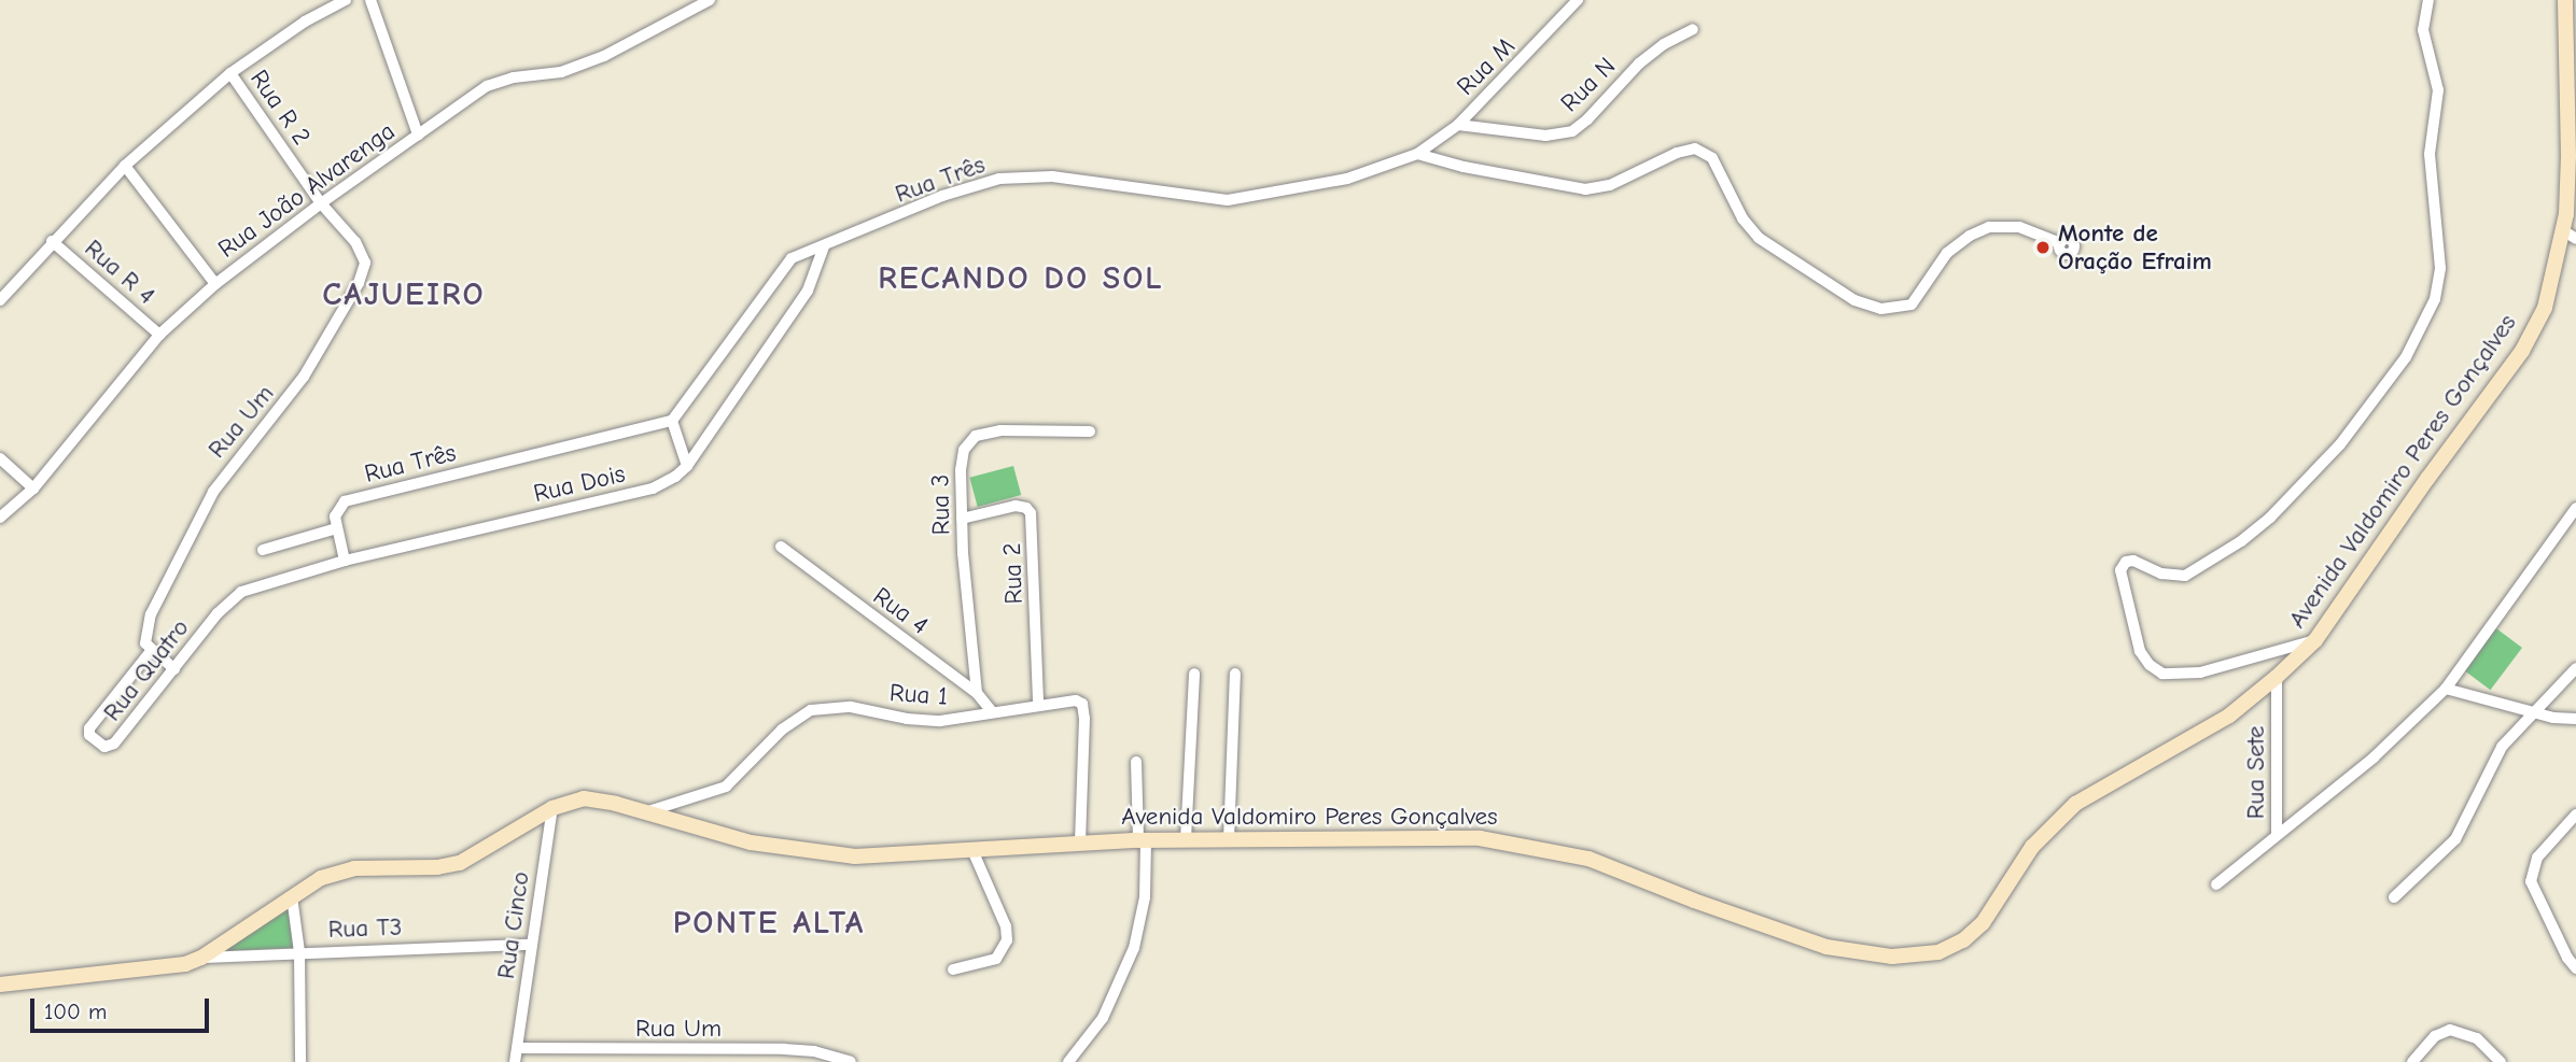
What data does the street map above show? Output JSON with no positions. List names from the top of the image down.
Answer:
{
  "streets": {
    "street": [
      "Rua M",
      "Rua N",
      "Rua R 2",
      "Rua Três",
      "Rua João Alvarenga",
      "Rua R 4",
      "Rua Um",
      "Avenida Valdomiro Peres Gonçalves",
      "Rua Dois",
      "Rua 3",
      "Rua 2",
      "Rua 4",
      "Rua Quatro",
      "Rua 1",
      "Rua Sete",
      "Rua Cinco",
      "Rua T3"
    ]
  },
  "crossings": [
    ["Rua M", "Rua N"],
    ["Rua M", "Rua Três"],
    ["Rua R 2", "Rua João Alvarenga"],
    ["Rua R 2", "Rua Um"],
    ["Rua Três", "Rua Dois"],
    ["Rua João Alvarenga", "Rua R 4"],
    ["Rua João Alvarenga", "Rua Um"],
    ["Rua Um", "Rua Quatro"],
    ["Rua Um", "Rua Cinco"],
    ["Avenida Valdomiro Peres Gonçalves", "Rua 1"],
    ["Avenida Valdomiro Peres Gonçalves", "Rua Sete"],
    ["Avenida Valdomiro Peres Gonçalves", "Rua Cinco"],
    ["Avenida Valdomiro Peres Gonçalves", "Rua T3"],
    ["Rua Dois", "Rua Quatro"],
    ["Rua 3", "Rua 2"],
    ["Rua 3", "Rua 4"],
    ["Rua 2", "Rua 1"],
    ["Rua 4", "Rua 1"],
    ["Rua Cinco", "Rua T3"]
  ],
  "districts": ["RECANDO DO SOL", "CAJUEIRO", "PONTE ALTA"],
  "places": ["Monte de Oração Efraim"],
  "scale_bar": "100 m"
}
